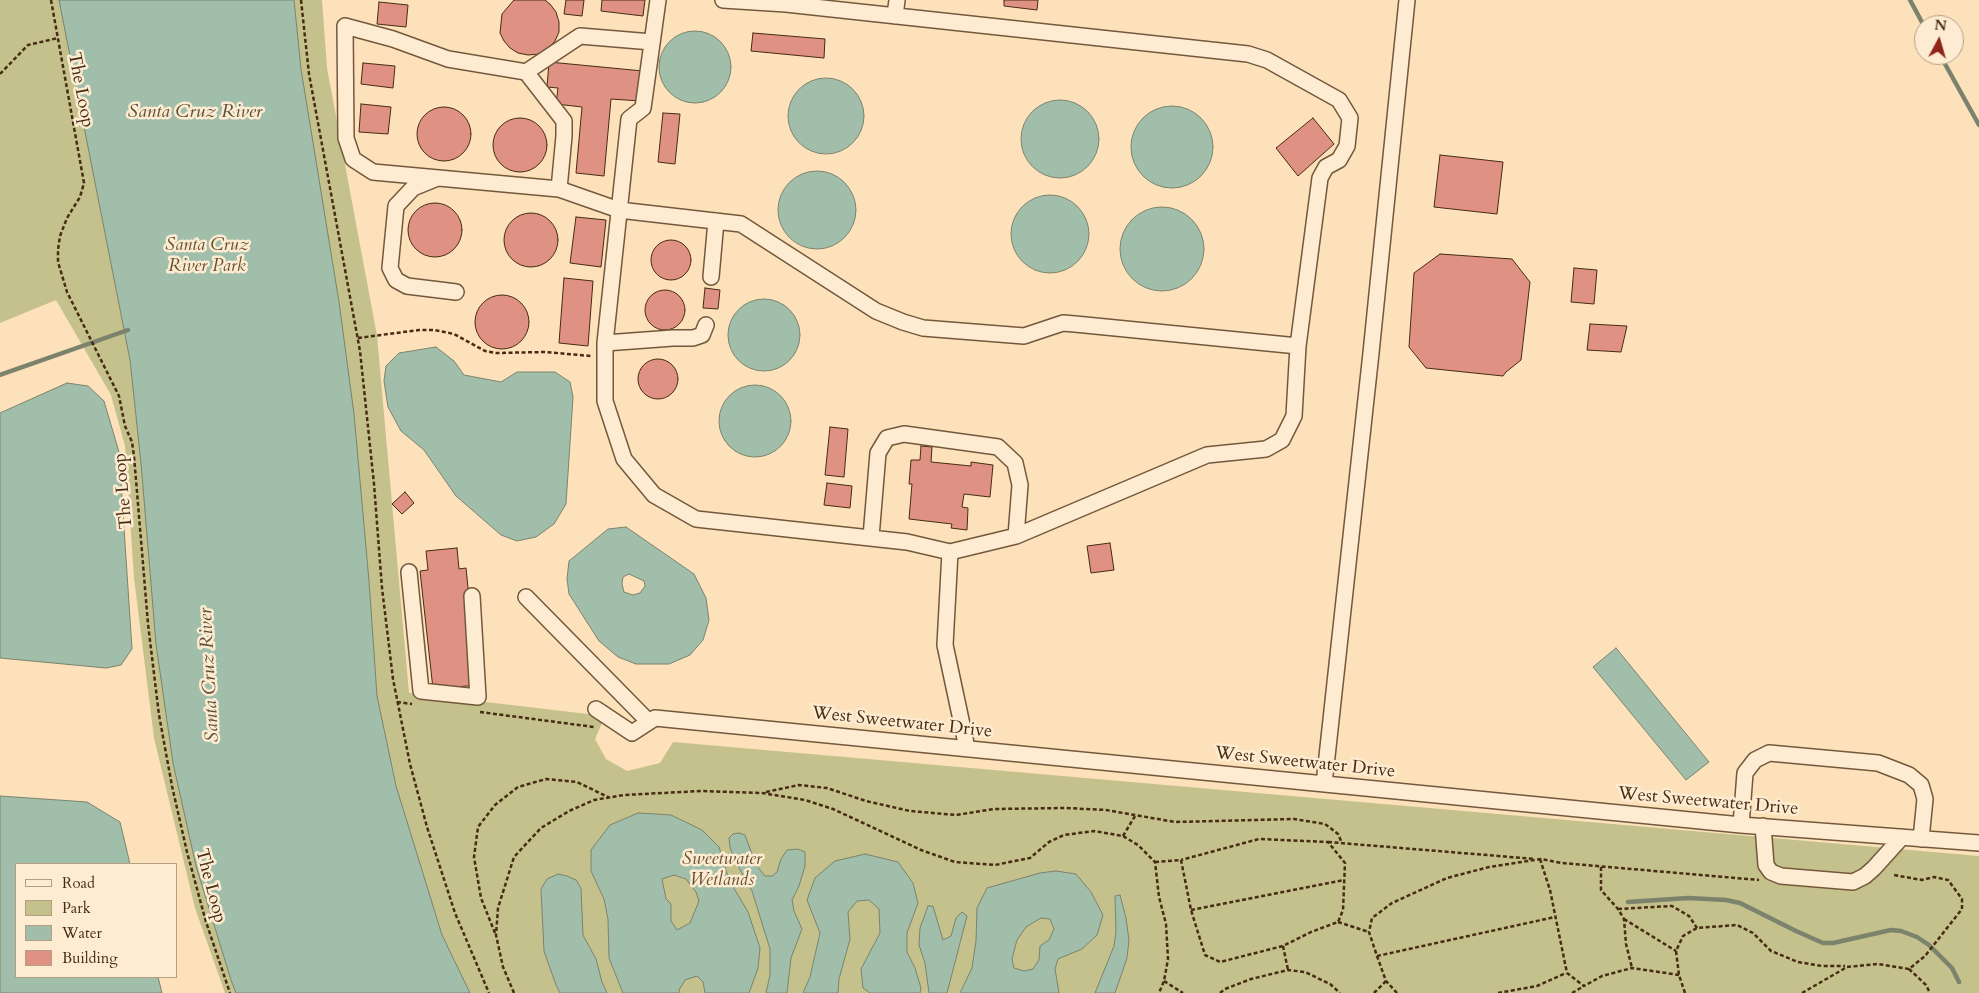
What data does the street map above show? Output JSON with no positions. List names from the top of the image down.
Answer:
{
  "streets": {
    "street": ["West Sweetwater Drive"],
    "path": ["The Loop"]
  },
  "water": ["Santa Cruz River"],
  "parks": ["Santa Cruz River Park", "Sweetwater Wetlands"],
  "legend": [
    "Road",
    "Park",
    "Water",
    "Building"
  ],
  "north": "top"
}
